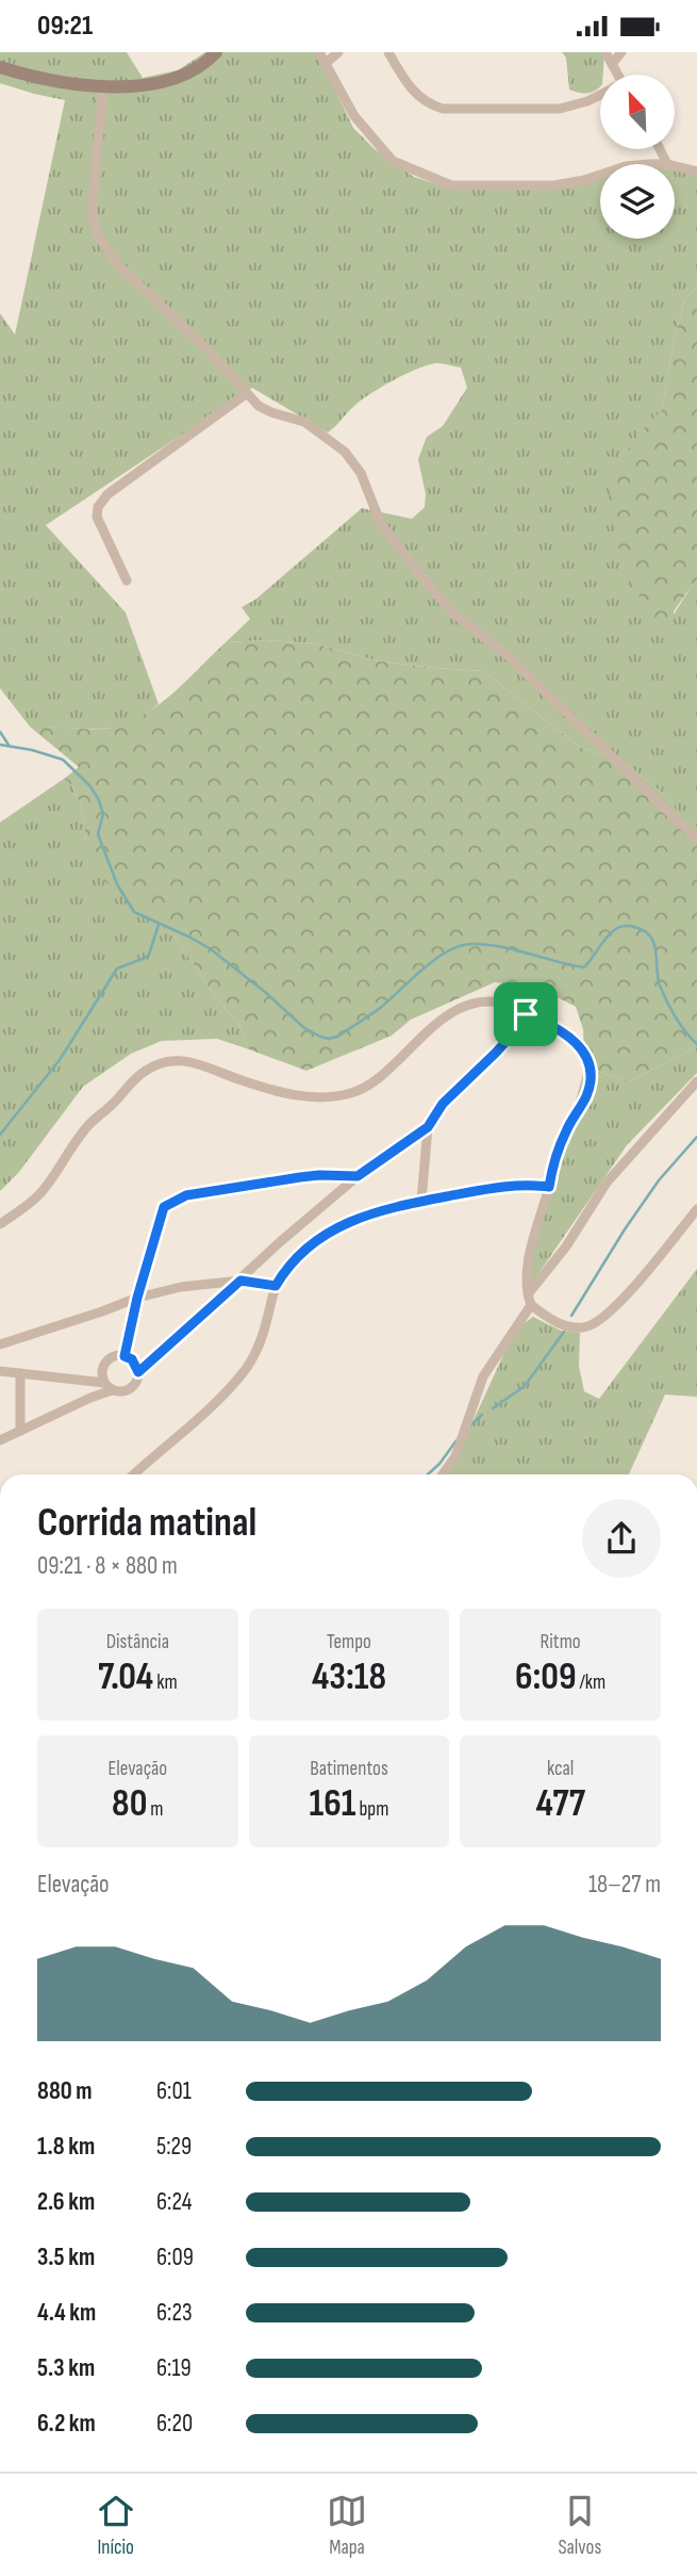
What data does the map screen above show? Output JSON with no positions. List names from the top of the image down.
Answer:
{
  "north": "top left",
  "page": {
    "status": "09:21",
    "heading": ["Corrida matinal", "09:21 · 8 × 880 m"],
    "stats": [
      ["Distância", "7.04 km"],
      ["Tempo", "43:18"],
      ["Ritmo", "6:09 /km"],
      ["Elevação", "80 m"],
      ["Batimentos", "161 bpm"],
      ["kcal", "477"]
    ],
    "chart": ["Elevação", "18–27 m"],
    "list": [
      {
        "name": "880 m",
        "note": "6:01"
      },
      {
        "name": "1.8 km",
        "note": "5:29"
      },
      {
        "name": "2.6 km",
        "note": "6:24"
      },
      {
        "name": "3.5 km",
        "note": "6:09"
      },
      {
        "name": "4.4 km",
        "note": "6:23"
      },
      {
        "name": "5.3 km",
        "note": "6:19"
      },
      {
        "name": "6.2 km",
        "note": "6:20"
      }
    ],
    "tabs": ["Início", "Mapa", "Salvos"]
  }
}
